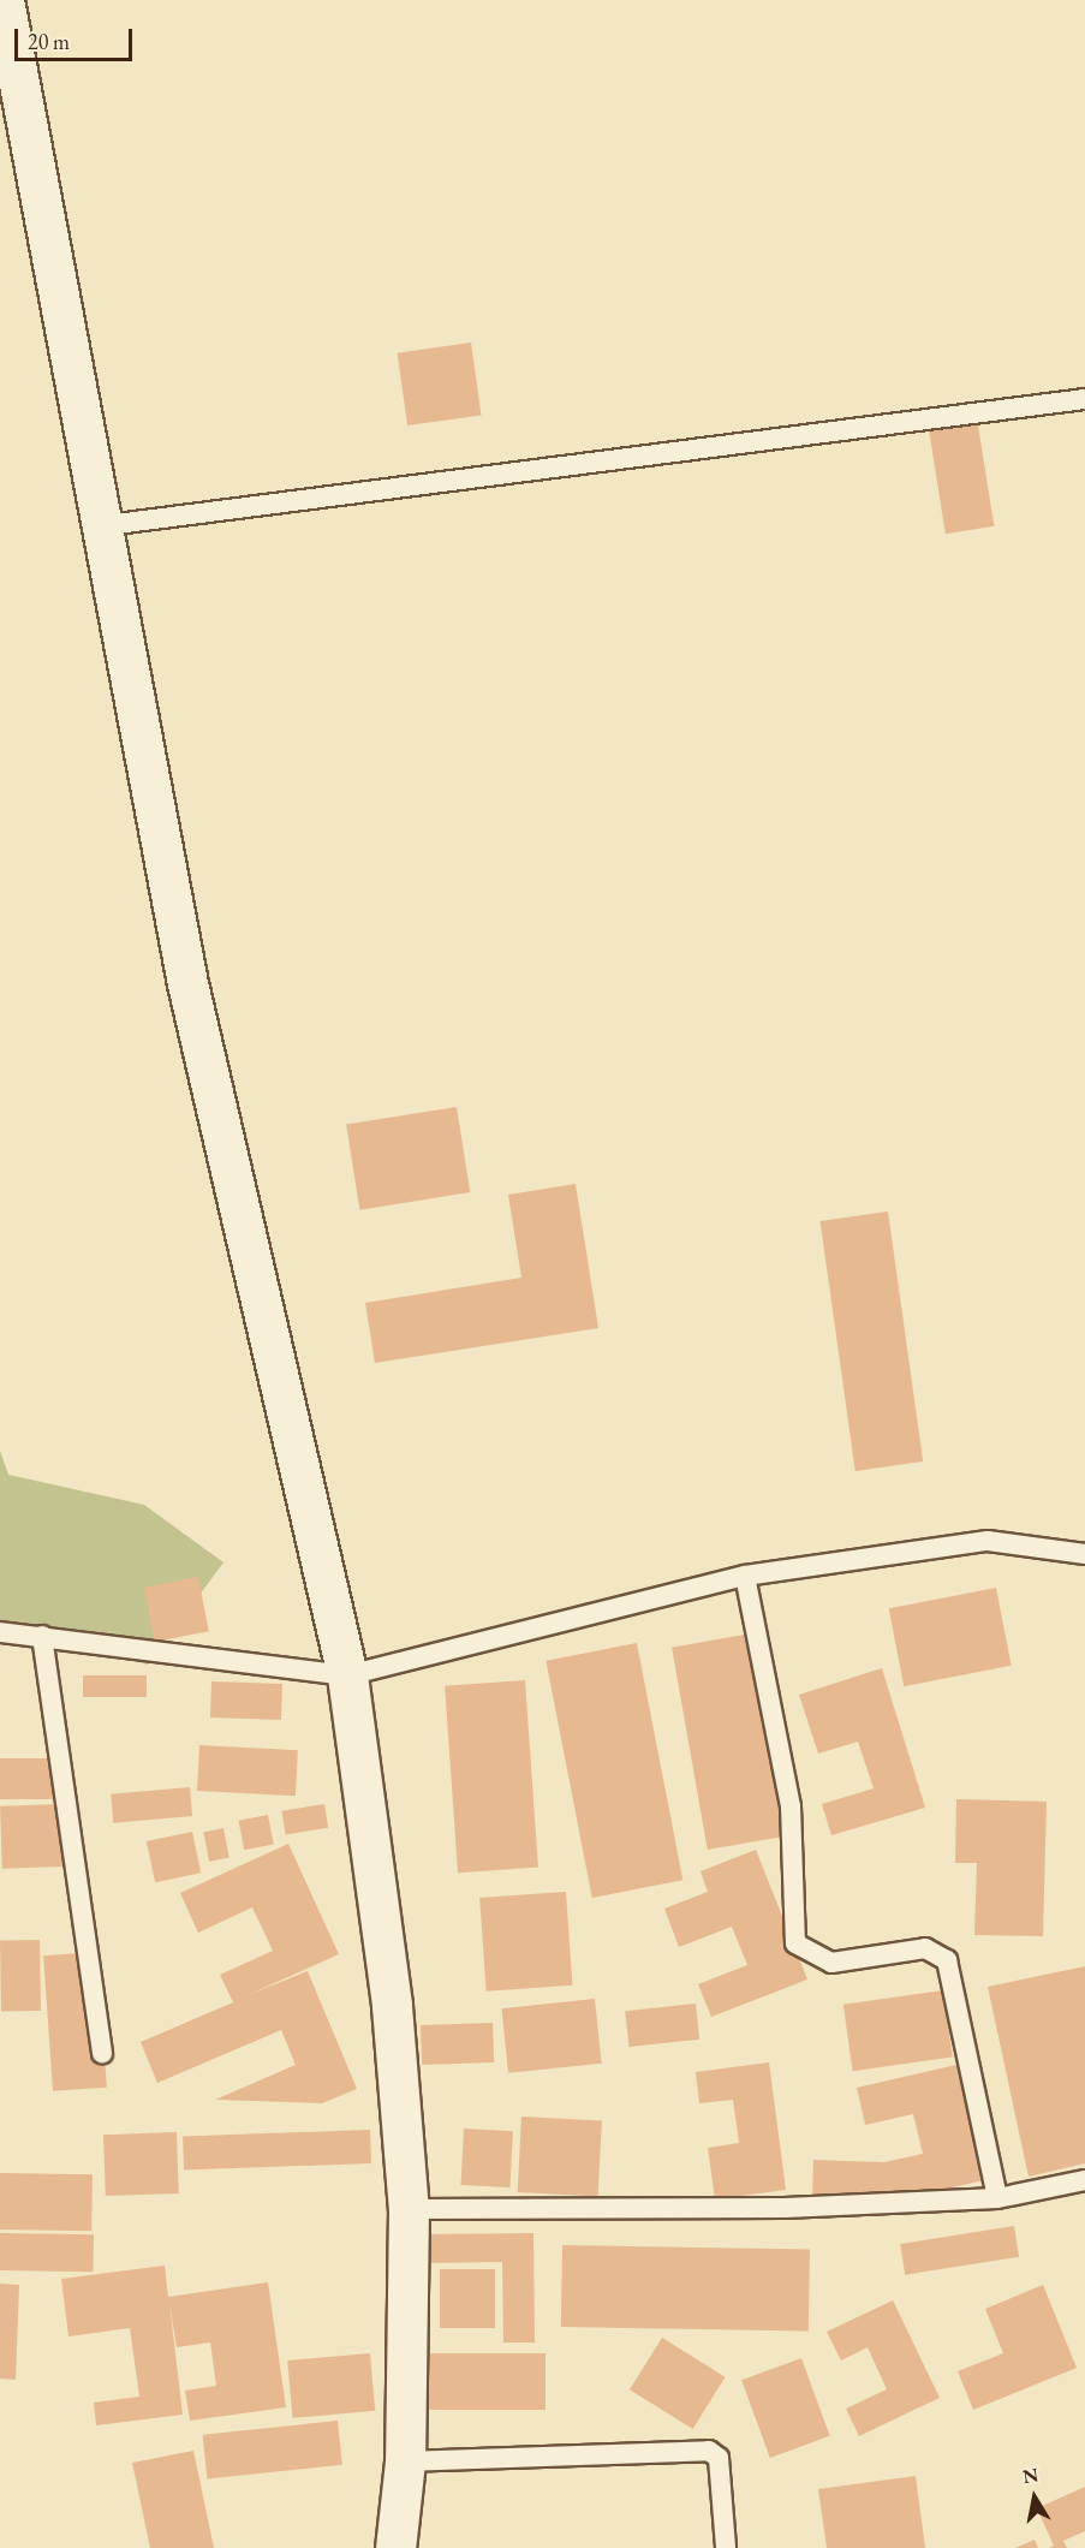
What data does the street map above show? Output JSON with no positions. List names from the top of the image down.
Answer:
{
  "scale_bar": "20 m",
  "north": "top"
}
